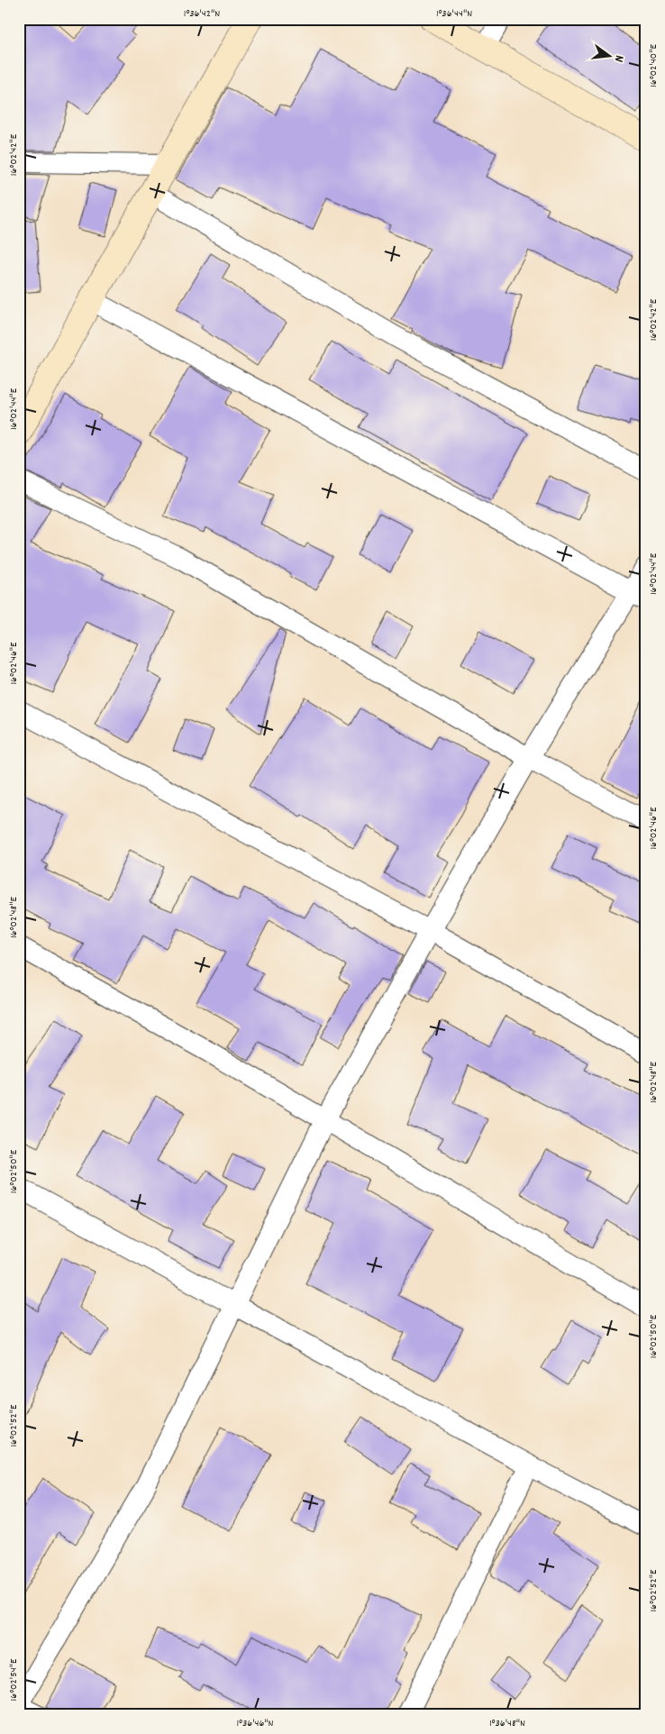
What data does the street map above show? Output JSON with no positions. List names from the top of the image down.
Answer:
{
  "north": "right",
  "coordinates": [
    "1°36'42\"N",
    "1°36'44\"N",
    "16°02'40\"E",
    "16°02'42\"E",
    "16°02'44\"E",
    "16°02'46\"E",
    "16°02'48\"E",
    "16°02'50\"E",
    "16°02'52\"E",
    "16°02'54\"E",
    "1°36'46\"N",
    "1°36'48\"N"
  ]
}
